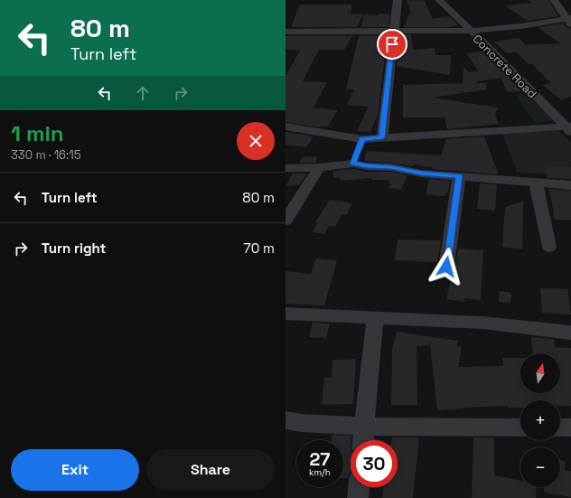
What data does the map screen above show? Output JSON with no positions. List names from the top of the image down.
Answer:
{
  "streets": {
    "street": ["Concrete Road"]
  },
  "north": "top",
  "page": {
    "turn": ["80 m", "Turn left"],
    "heading": ["1 min", "330 m · 16:15"],
    "list": [
      {
        "name": "Turn left",
        "value": "80 m"
      },
      {
        "name": "Turn right",
        "value": "70 m"
      }
    ],
    "map_buttons": ["+", "−"],
    "speed": "27 km/h",
    "limit": "30",
    "buttons": ["Exit", "Share"]
  }
}
